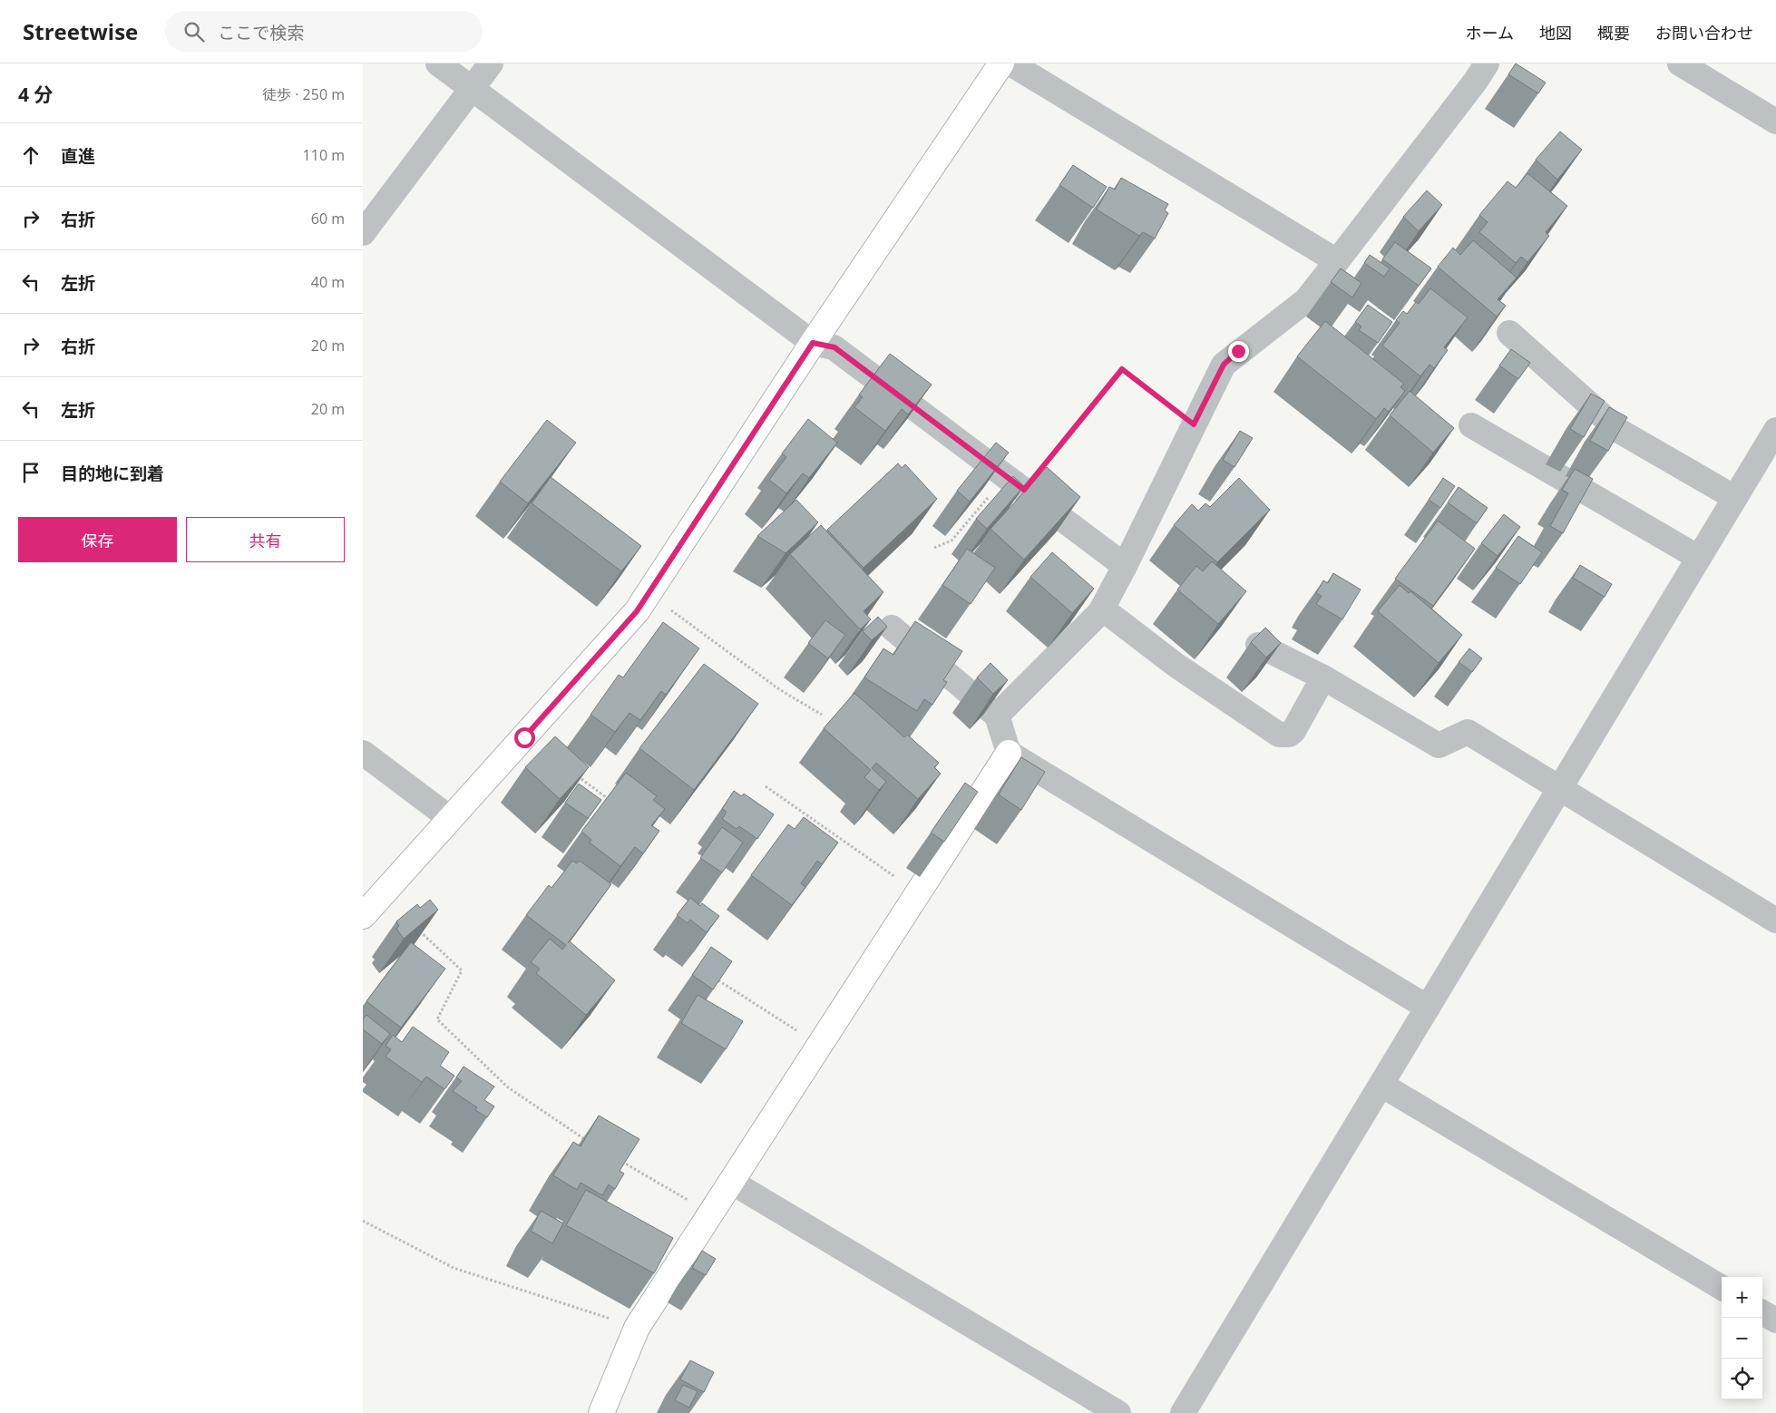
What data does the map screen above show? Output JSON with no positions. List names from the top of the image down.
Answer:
{
  "page": {
    "header": "Streetwise",
    "search": "ここで検索",
    "nav": [
      "ホーム",
      "地図",
      "概要",
      "お問い合わせ"
    ],
    "heading": ["4 分", "徒歩 · 250 m"],
    "list": [
      ["直進", "110 m"],
      ["右折", "60 m"],
      ["左折", "40 m"],
      ["右折", "20 m"],
      ["左折", "20 m"],
      "目的地に到着"
    ],
    "buttons": ["保存", "共有"],
    "map_buttons": ["+", "−"]
  }
}
